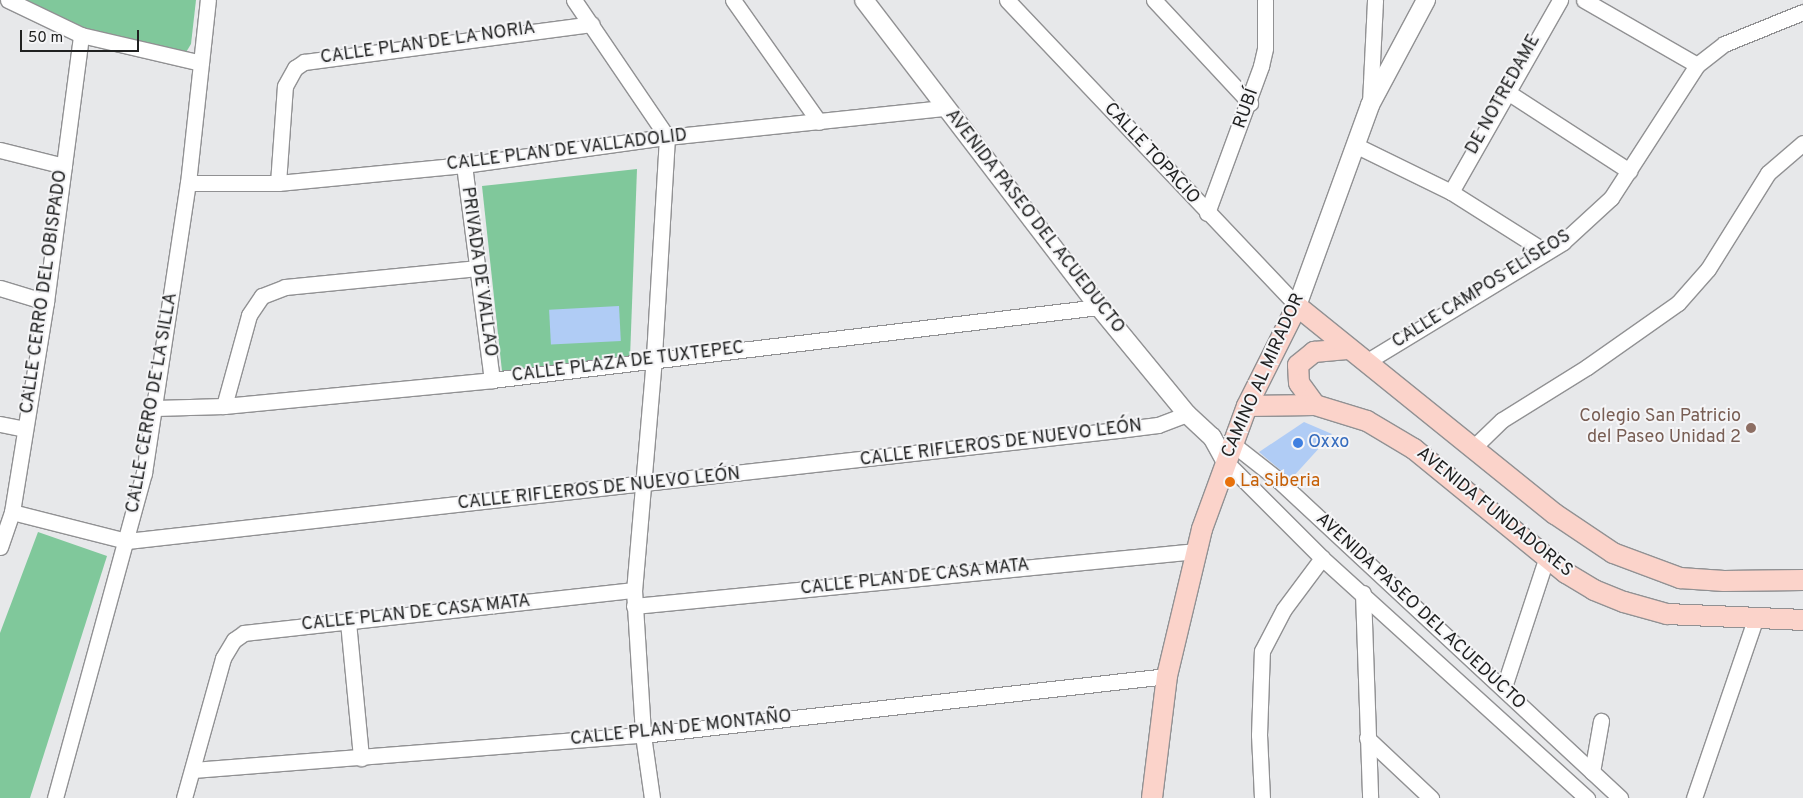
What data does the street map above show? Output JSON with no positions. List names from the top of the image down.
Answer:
{
  "streets": {
    "main road": ["CAMINO AL MIRADOR", "AVENIDA FUNDADORES"],
    "street": [
      "CALLE PLAN DE LA NORIA",
      "DE NOTREDAME",
      "RUBÍ",
      "CALLE PLAN DE VALLADOLID",
      "CALLE TOPACIO",
      "AVENIDA PASEO DEL ACUEDUCTO",
      "PRIVADA DE VALLAO",
      "CALLE CAMPOS ELÍSEOS",
      "CALLE CERRO DEL OBISPADO",
      "CALLE PLAZA DE TUXTEPEC",
      "CALLE CERRO DE LA SILLA",
      "CALLE RIFLEROS DE NUEVO LEÓN",
      "CALLE PLAN DE CASA MATA",
      "CALLE PLAN DE MONTAÑO"
    ]
  },
  "crossings": [
    ["CALLE PLAN DE LA NORIA", "CALLE PLAN DE VALLADOLID"],
    ["RUBÍ", "CALLE TOPACIO"],
    ["CALLE PLAN DE VALLADOLID", "AVENIDA PASEO DEL ACUEDUCTO"],
    ["CALLE PLAN DE VALLADOLID", "PRIVADA DE VALLAO"],
    ["CALLE PLAN DE VALLADOLID", "CALLE CERRO DE LA SILLA"],
    ["CALLE TOPACIO", "CAMINO AL MIRADOR"],
    ["CALLE TOPACIO", "AVENIDA FUNDADORES"],
    ["AVENIDA PASEO DEL ACUEDUCTO", "CALLE PLAZA DE TUXTEPEC"],
    ["AVENIDA PASEO DEL ACUEDUCTO", "CAMINO AL MIRADOR"],
    ["AVENIDA PASEO DEL ACUEDUCTO", "CALLE RIFLEROS DE NUEVO LEÓN"],
    ["PRIVADA DE VALLAO", "CALLE PLAZA DE TUXTEPEC"],
    ["CALLE CAMPOS ELÍSEOS", "AVENIDA FUNDADORES"],
    ["CALLE CERRO DEL OBISPADO", "CALLE RIFLEROS DE NUEVO LEÓN"],
    ["CALLE PLAZA DE TUXTEPEC", "CALLE CERRO DE LA SILLA"],
    ["CAMINO AL MIRADOR", "AVENIDA FUNDADORES"],
    ["CAMINO AL MIRADOR", "CALLE PLAN DE CASA MATA"],
    ["CAMINO AL MIRADOR", "CALLE PLAN DE MONTAÑO"],
    ["CALLE CERRO DE LA SILLA", "CALLE RIFLEROS DE NUEVO LEÓN"],
    ["CALLE PLAN DE CASA MATA", "CALLE PLAN DE MONTAÑO"]
  ],
  "places": ["Colegio San Patricio del Paseo Unidad 2", "Oxxo", "La Siberia"],
  "scale_bar": "50 m"
}
